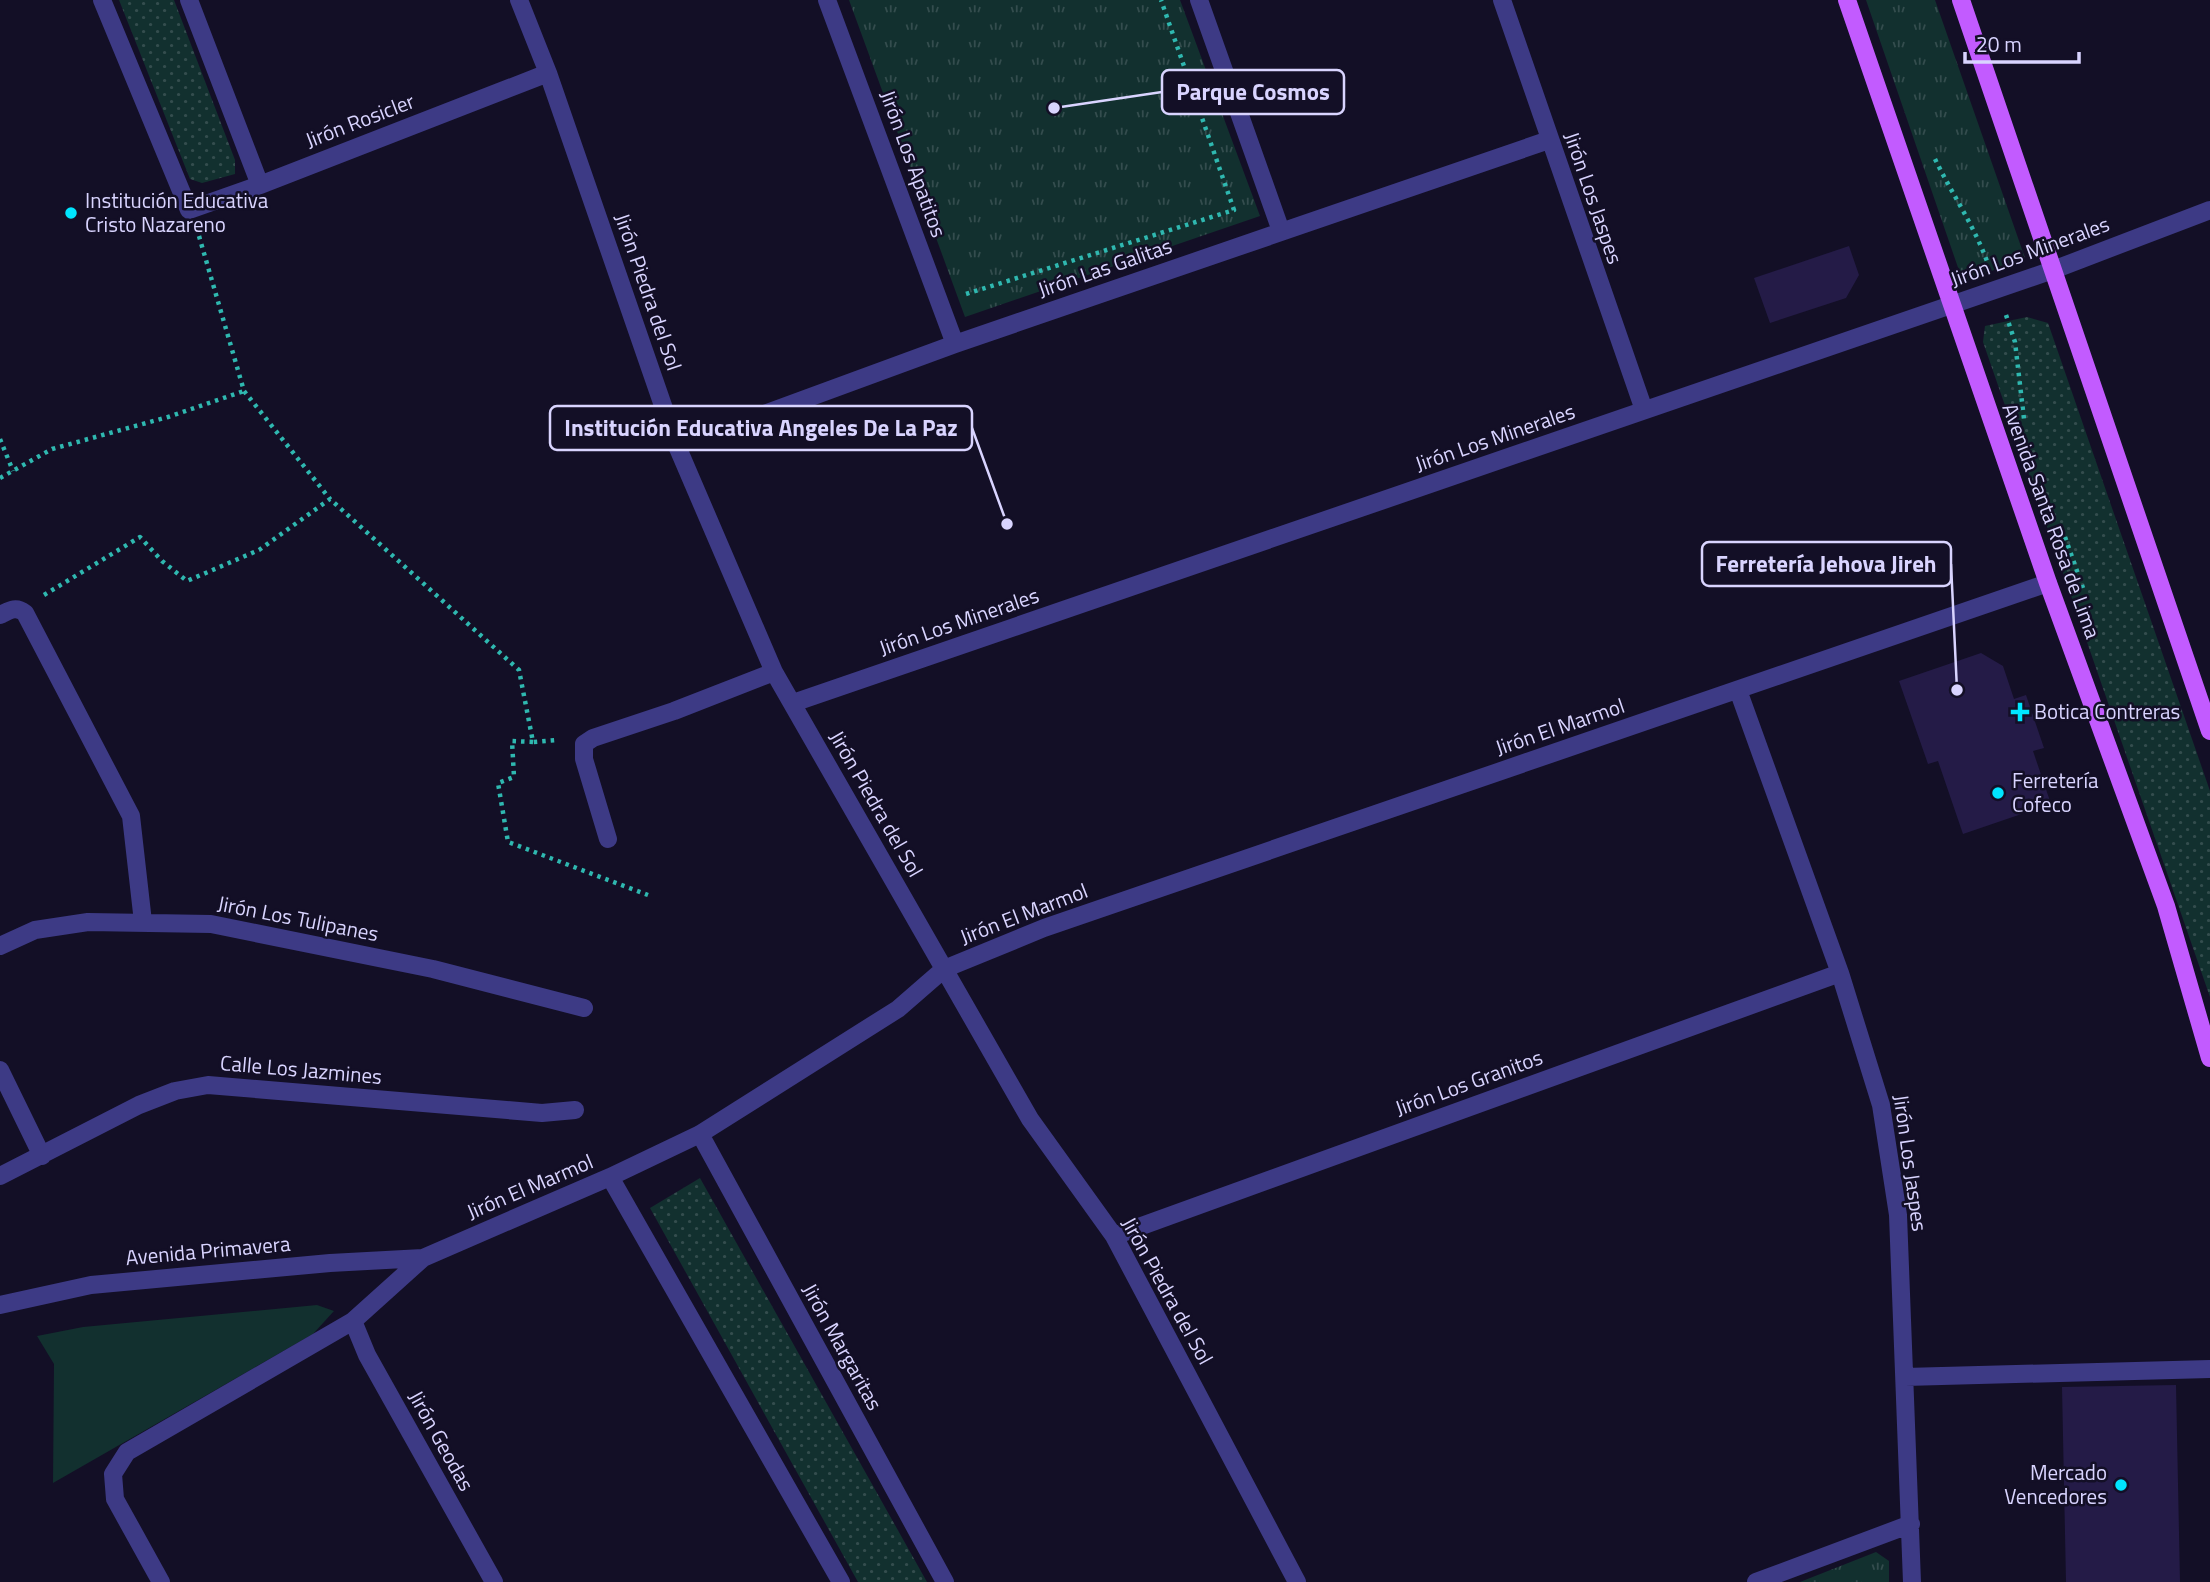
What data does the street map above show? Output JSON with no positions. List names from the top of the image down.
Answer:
{
  "streets": {
    "main road": ["Avenida Santa Rosa de Lima"],
    "street": [
      "Jirón Rosicler",
      "Jirón Los Apatitos",
      "Jirón Los Jaspes",
      "Jirón Los Minerales",
      "Jirón Las Galitas",
      "Jirón Piedra del Sol",
      "Jirón El Marmol",
      "Jirón Los Tulipanes",
      "Calle Los Jazmines",
      "Jirón Los Granitos",
      "Avenida Primavera",
      "Jirón Margaritas",
      "Jirón Geodas"
    ]
  },
  "crossings": [
    ["Jirón Rosicler", "Jirón Piedra del Sol"],
    ["Jirón Los Apatitos", "Jirón Las Galitas"],
    ["Jirón Los Jaspes", "Jirón Los Minerales"],
    ["Jirón Los Jaspes", "Jirón Las Galitas"],
    ["Jirón Los Jaspes", "Jirón El Marmol"],
    ["Jirón Los Jaspes", "Jirón Los Granitos"],
    ["Jirón Los Minerales", "Jirón Piedra del Sol"],
    ["Jirón Los Minerales", "Avenida Santa Rosa de Lima"],
    ["Jirón Las Galitas", "Jirón Piedra del Sol"],
    ["Jirón Piedra del Sol", "Jirón El Marmol"],
    ["Jirón Piedra del Sol", "Jirón Los Granitos"],
    ["Avenida Santa Rosa de Lima", "Jirón El Marmol"],
    ["Jirón El Marmol", "Avenida Primavera"],
    ["Jirón El Marmol", "Jirón Margaritas"],
    ["Jirón El Marmol", "Jirón Geodas"]
  ],
  "places": {
    "other": [
      "Parque Cosmos",
      "Institución Educativa Cristo Nazareno",
      "Institución Educativa Angeles De La Paz",
      "Ferretería Jehova Jireh",
      "Ferretería Cofeco",
      "Mercado Vencedores"
    ],
    "health": ["Botica Contreras"]
  },
  "scale_bar": "20 m"
}
